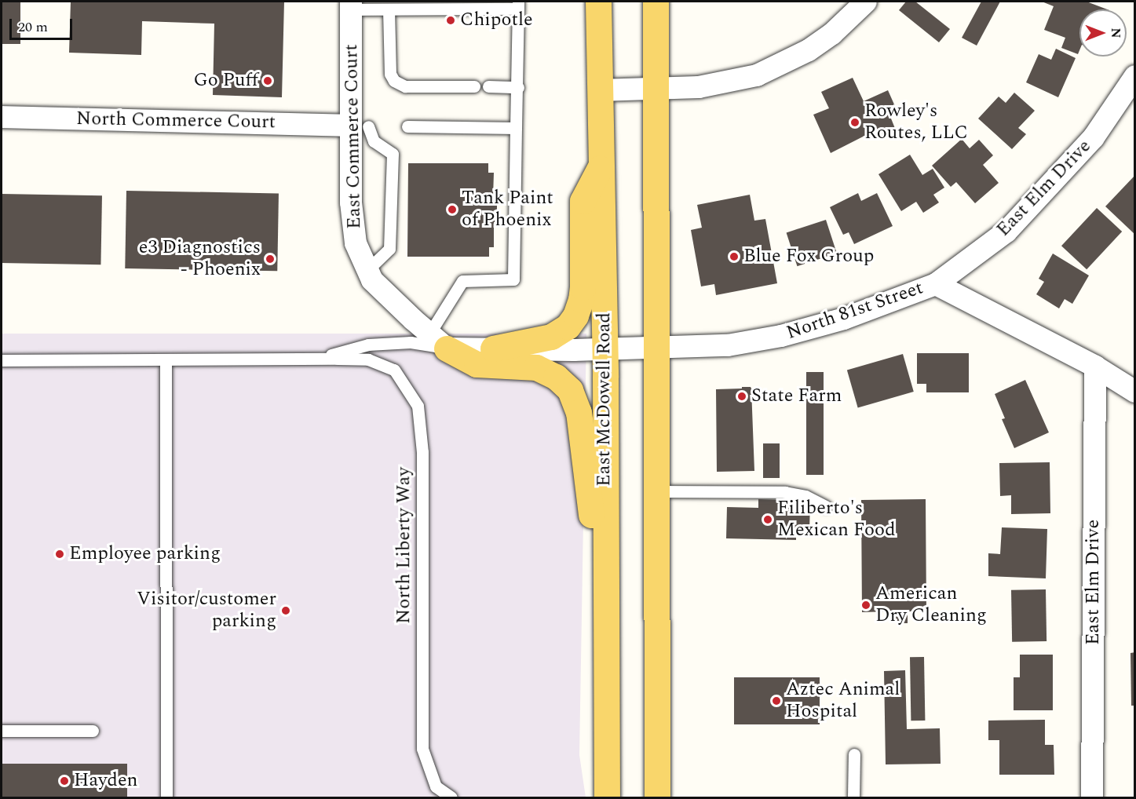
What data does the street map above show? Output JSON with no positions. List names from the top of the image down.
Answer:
{
  "streets": {
    "main road": ["East McDowell Road"],
    "street": [
      "North Commerce Court",
      "East Commerce Court",
      "East Elm Drive",
      "North 81st Street"
    ],
    "lane": ["North Liberty Way"]
  },
  "crossings": [
    ["North Commerce Court", "East Commerce Court"],
    ["East Commerce Court", "North Liberty Way"],
    ["East Elm Drive", "North 81st Street"],
    ["North 81st Street", "East McDowell Road"]
  ],
  "places": [
    "Chipotle",
    "Go Puff",
    "Rowley's Routes, LLC",
    "Tank Paint of Phoenix",
    "Blue Fox Group",
    "e3 Diagnostics - Phoenix",
    "State Farm",
    "Filiberto's Mexican Food",
    "Employee parking",
    "American Dry Cleaning",
    "Visitor/customer parking",
    "Aztec Animal Hospital",
    "Hayden"
  ],
  "scale_bar": "20 m",
  "north": "right"
}
